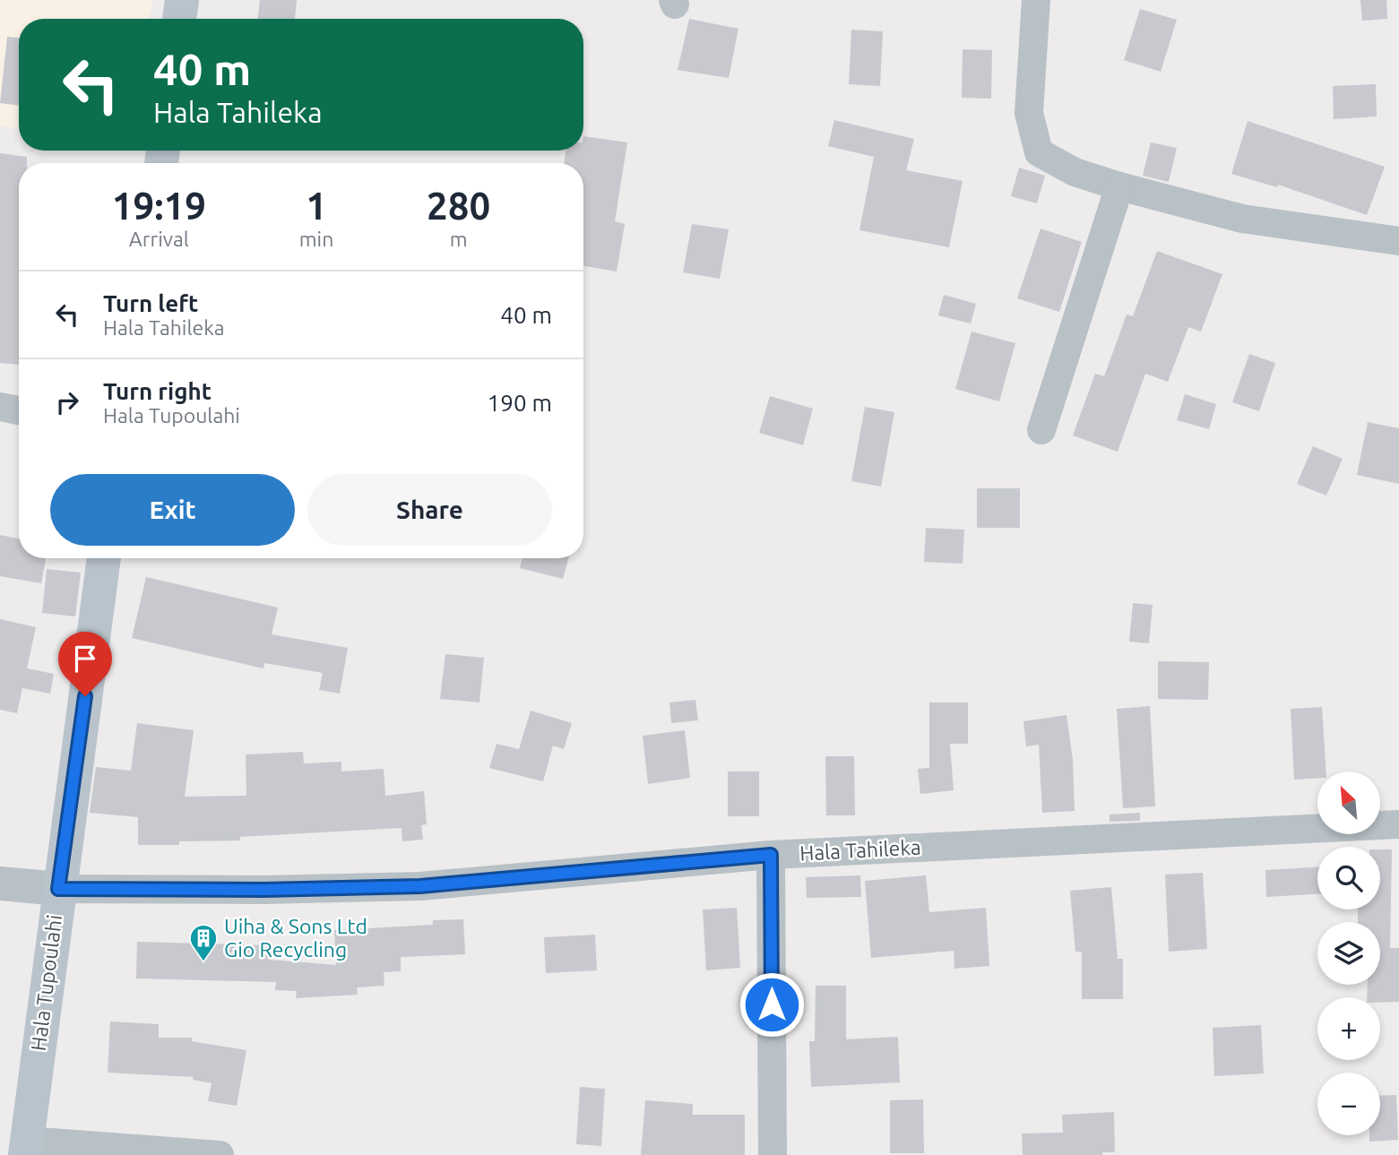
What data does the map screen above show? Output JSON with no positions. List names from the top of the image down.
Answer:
{
  "streets": {
    "main road": ["Hala Tupoulahi"],
    "street": ["Hala Tahileka"]
  },
  "crossings": [
    ["Hala Tahileka", "Hala Tupoulahi"]
  ],
  "places": {
    "building": ["Uiha & Sons Ltd Gio Recycling"]
  },
  "north": "top left",
  "page": {
    "turn": ["40 m", "Hala Tahileka"],
    "eta": [
      "19:19",
      "Arrival",
      "1",
      "min",
      "280",
      "m"
    ],
    "list": [
      {
        "name": "Turn left",
        "note": "Hala Tahileka",
        "value": "40 m"
      },
      {
        "name": "Turn right",
        "note": "Hala Tupoulahi",
        "value": "190 m"
      }
    ],
    "buttons": ["Exit", "Share"],
    "map_buttons": ["+", "−"]
  }
}
